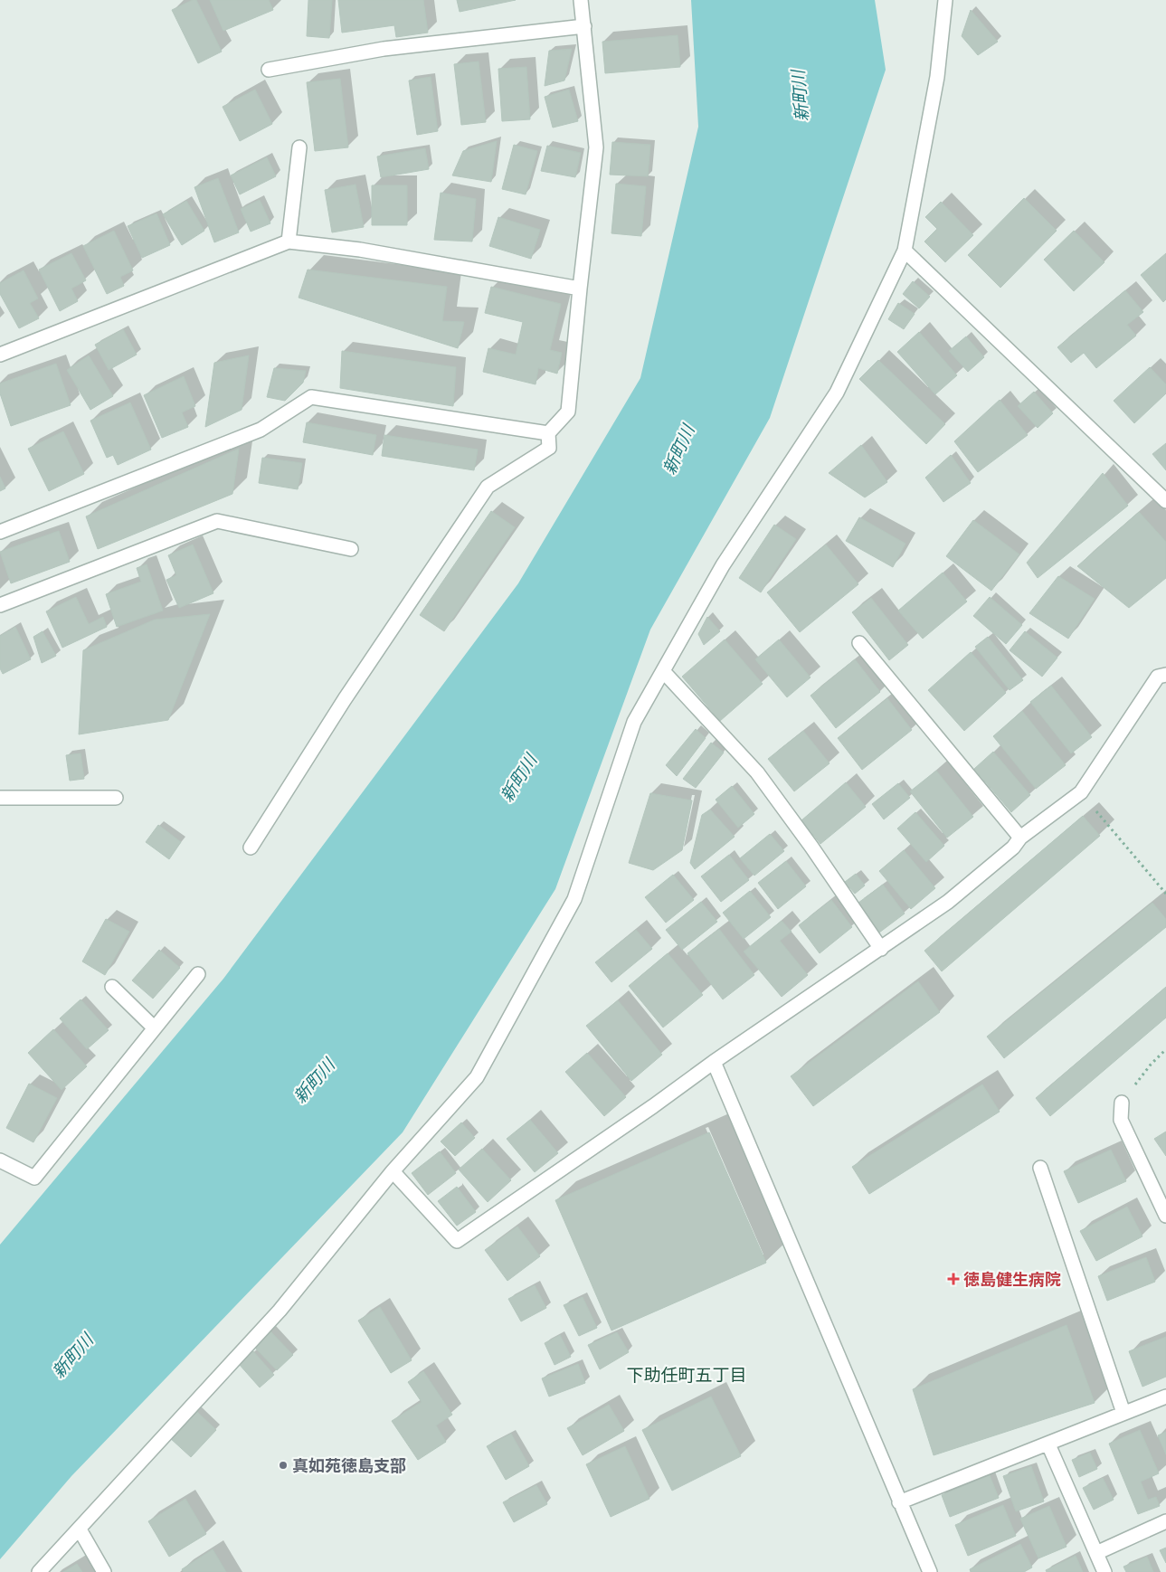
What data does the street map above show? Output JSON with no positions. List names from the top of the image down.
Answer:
{
  "districts": ["下助任町五丁目"],
  "water": ["新町川"],
  "places": {
    "health": ["徳島健生病院"],
    "other": ["真如苑徳島支部"]
  }
}
